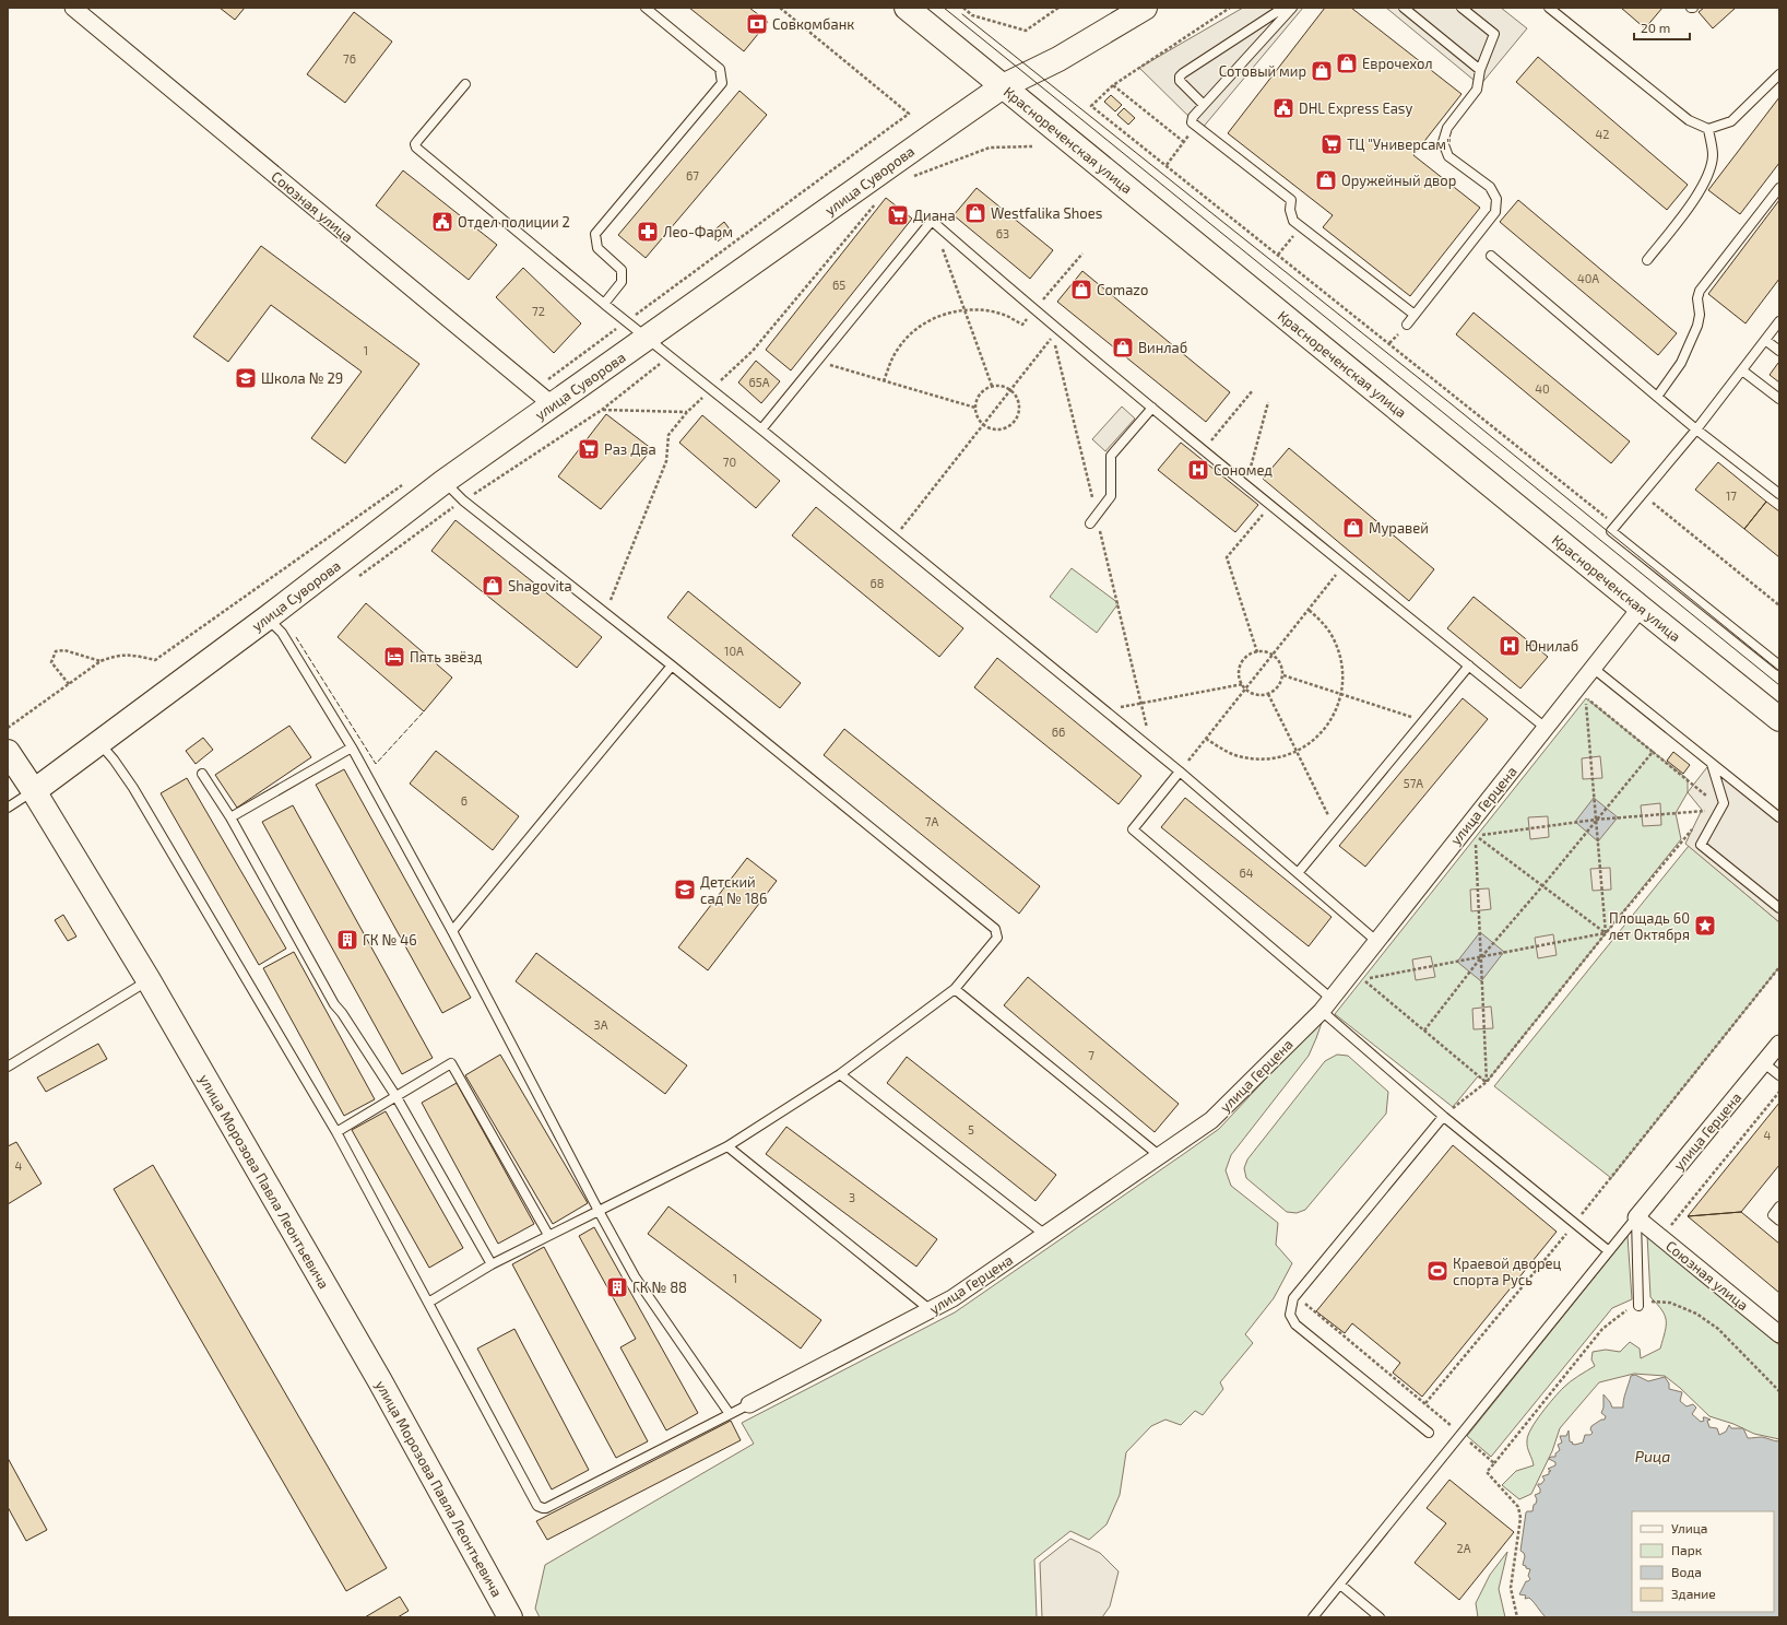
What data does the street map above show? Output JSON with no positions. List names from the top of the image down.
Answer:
{
  "streets": {
    "main road": ["Краснореченская улица", "улица Суворова", "улица Морозова Павла Леонтьевича"],
    "street": ["Союзная улица", "улица Герцена"]
  },
  "crossings": [
    ["Краснореченская улица", "улица Суворова"],
    ["Краснореченская улица", "улица Герцена"],
    ["улица Суворова", "Союзная улица"],
    ["улица Суворова", "улица Морозова Павла Леонтьевича"],
    ["Союзная улица", "улица Герцена"]
  ],
  "water": ["Рица"],
  "places": {
    "bank": ["Совкомбанк"],
    "shop": [
      "Еврочехол",
      "Сотовый мир",
      "Оружейный двор",
      "Westfalika Shoes",
      "Comazo",
      "Винлаб",
      "Муравей",
      "Shagovita"
    ],
    "public building": ["DHL Express Easy", "Отдел полиции 2"],
    "supermarket": ["ТЦ \"Универсам\"", "Диана", "Раз Два"],
    "pharmacy": ["Лео-Фарм"],
    "school or university": ["Школа № 29", "Детский сад № 186"],
    "hospital": ["Сономед", "Юнилаб"],
    "hotel": ["Пять звёзд"],
    "place": ["Площадь 60 лет Октября"],
    "building": ["ГК № 46", "ГК № 88"],
    "sports": ["Краевой дворец спорта Русь"]
  },
  "house_numbers": [
    "76",
    "42",
    "67",
    "63",
    "40А",
    "65",
    "72",
    "1",
    "65А",
    "40",
    "70",
    "17",
    "68",
    "10А",
    "66",
    "57А",
    "6",
    "7А",
    "64",
    "3А",
    "7",
    "5",
    "4",
    "4",
    "3",
    "1",
    "2А"
  ],
  "legend": [
    "Улица",
    "Парк",
    "Вода",
    "Здание"
  ],
  "scale_bar": "20 m"
}
